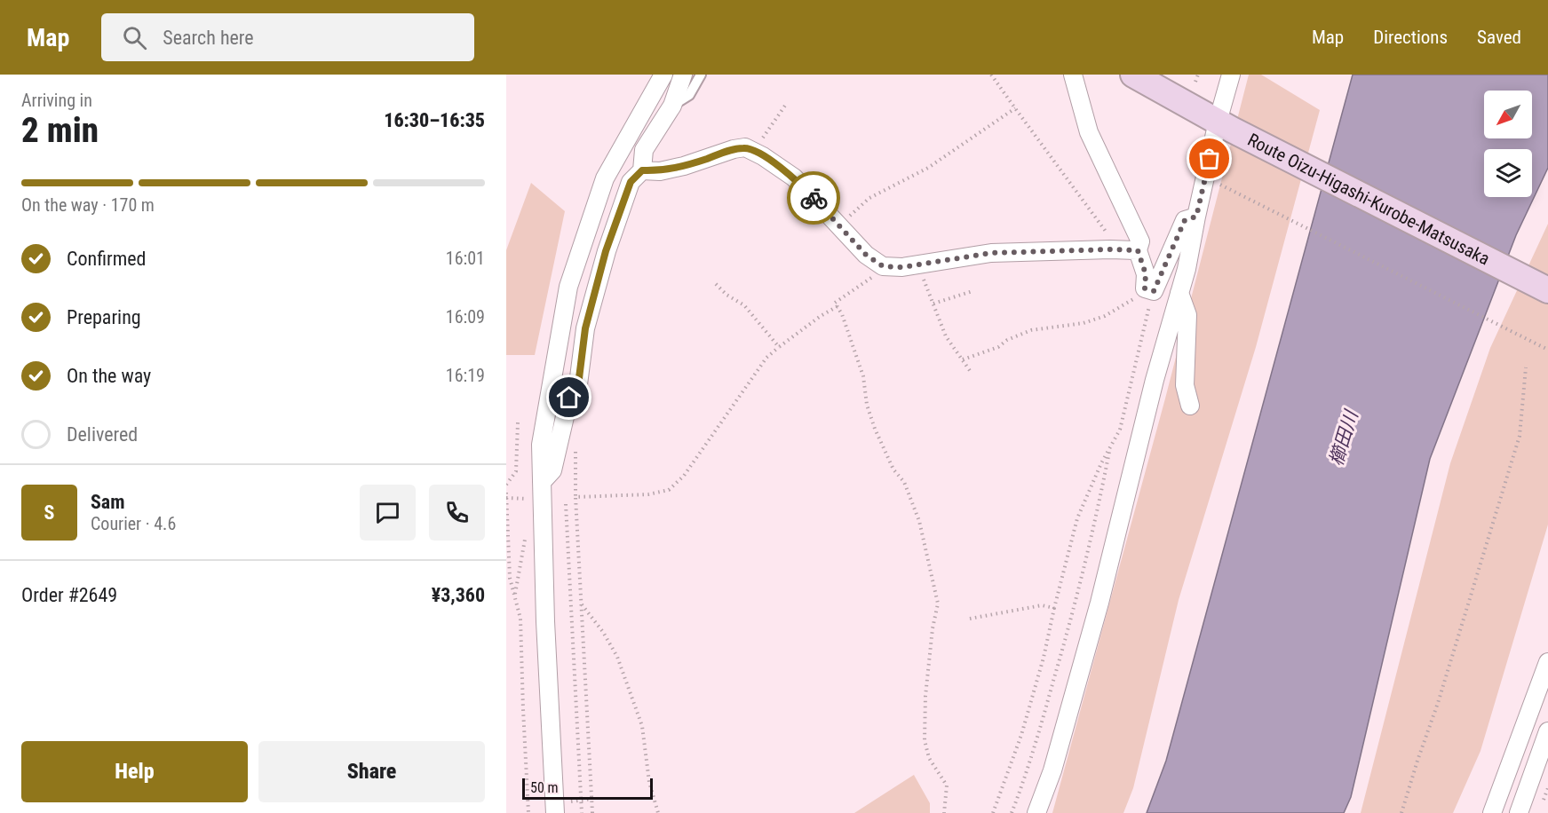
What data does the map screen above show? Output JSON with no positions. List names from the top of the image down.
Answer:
{
  "streets": {
    "main road": ["Route Oizu-Higashi-Kurobe-Matsusaka"]
  },
  "water": ["櫛田川"],
  "scale_bar": "50 m",
  "north": "bottom left",
  "page": {
    "header": "Map",
    "search": "Search here",
    "nav": ["Map", "Directions", "Saved"],
    "heading": ["2 min", "Arriving in", "16:30–16:35"],
    "panel": [
      "Sam",
      "Courier · 4.6",
      "Order #2649",
      "¥3,360"
    ],
    "bar": "On the way · 170 m",
    "list": [
      ["Confirmed", "16:01"],
      ["Preparing", "16:09"],
      ["On the way", "16:19"],
      "Delivered"
    ],
    "round": "S",
    "buttons": ["Help", "Share"],
    "scale": "50 m"
  }
}
